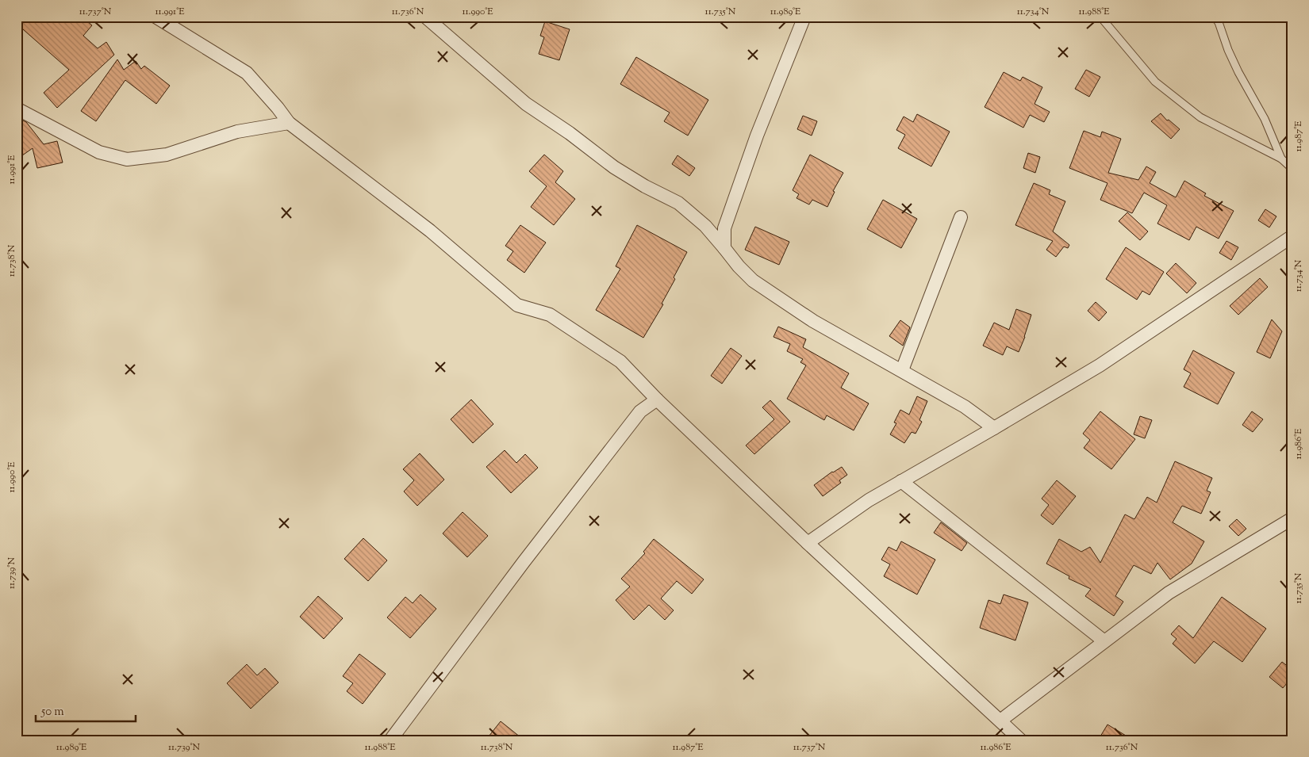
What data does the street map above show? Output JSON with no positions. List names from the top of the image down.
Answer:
{
  "scale_bar": "50 m",
  "coordinates": [
    "11.737°N",
    "11.991°E",
    "11.736°N",
    "11.990°E",
    "11.735°N",
    "11.989°E",
    "11.734°N",
    "11.988°E",
    "11.987°E",
    "11.738°N",
    "11.986°E",
    "11.739°N"
  ]
}
